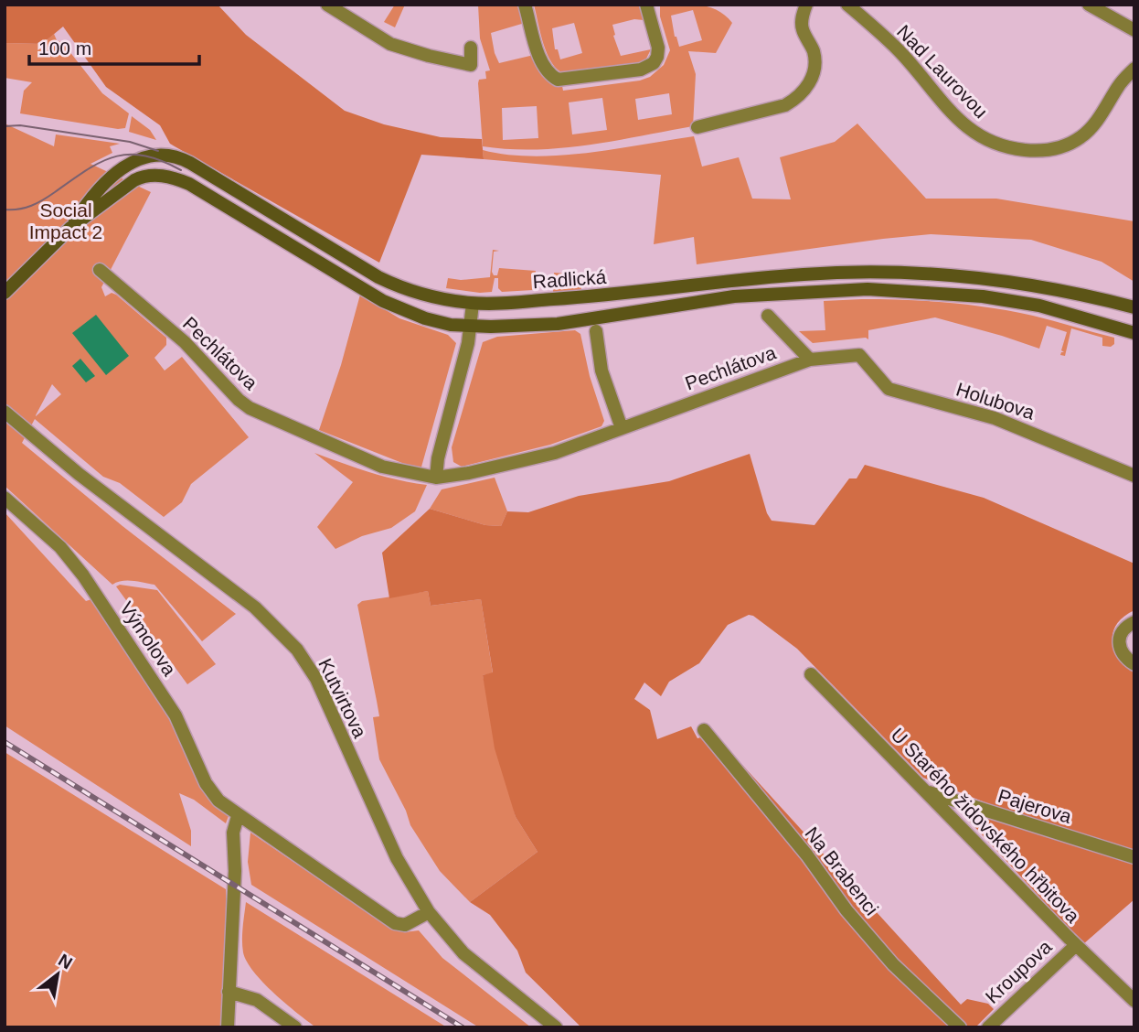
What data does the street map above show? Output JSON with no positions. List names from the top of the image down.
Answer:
{
  "streets": {
    "main road": ["Radlická"],
    "street": [
      "Nad Laurovou",
      "Pechlátova",
      "Holubova",
      "Výmolova",
      "Kutvirtova",
      "Pajerova",
      "U Starého židovského hřbitova",
      "Na Brabenci",
      "Kroupova"
    ]
  },
  "crossings": [
    ["Pechlátova", "Holubova"],
    ["Výmolova", "Kutvirtova"],
    ["Pajerova", "U Starého židovského hřbitova"],
    ["U Starého židovského hřbitova", "Kroupova"]
  ],
  "parks": ["Social Impact 2"],
  "scale_bar": "100 m",
  "north": "top right"
}
